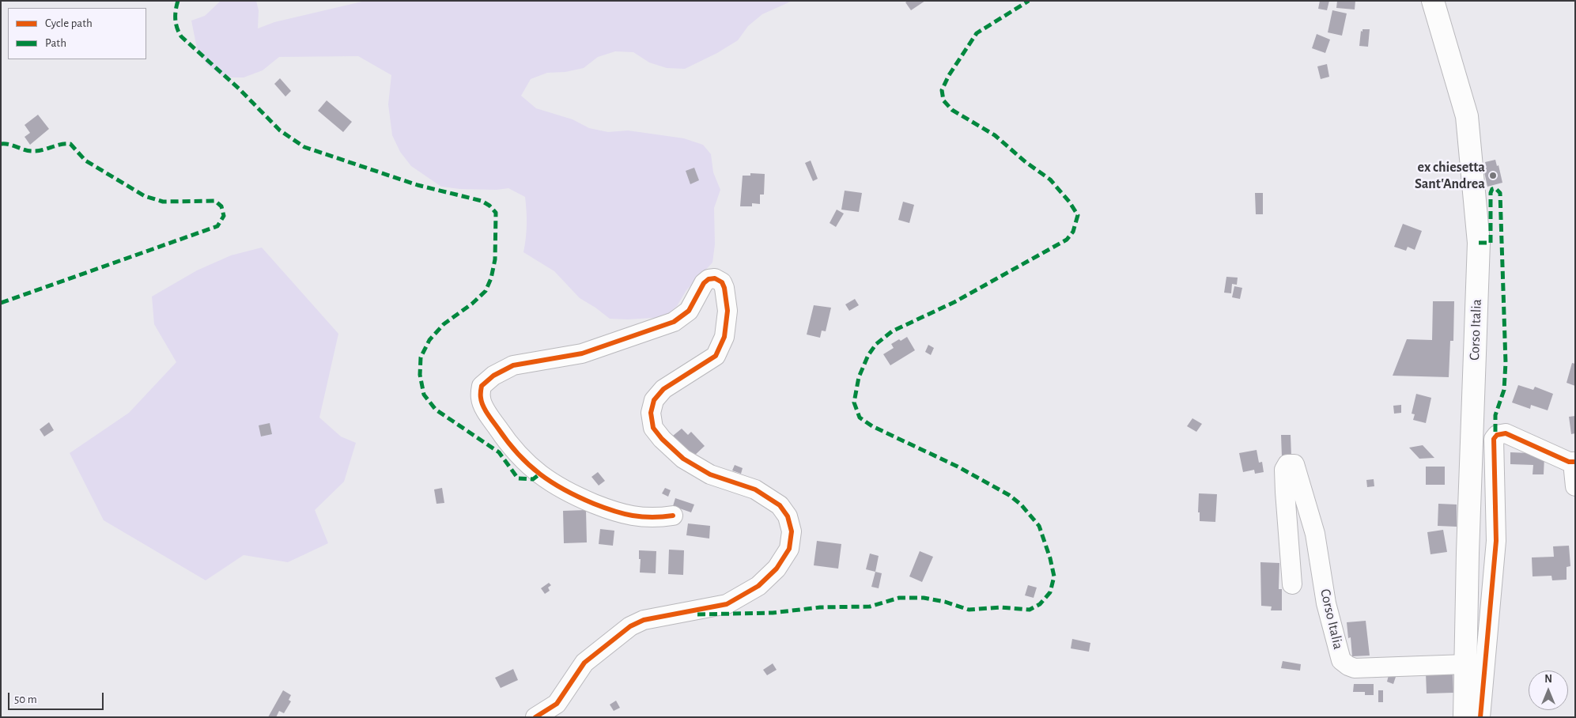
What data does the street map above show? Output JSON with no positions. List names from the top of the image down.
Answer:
{
  "streets": {
    "main road": ["Corso Italia"]
  },
  "places": ["ex chiesetta Sant'Andrea"],
  "legend": ["Cycle path", "Path"],
  "scale_bar": "50 m",
  "north": "top"
}
